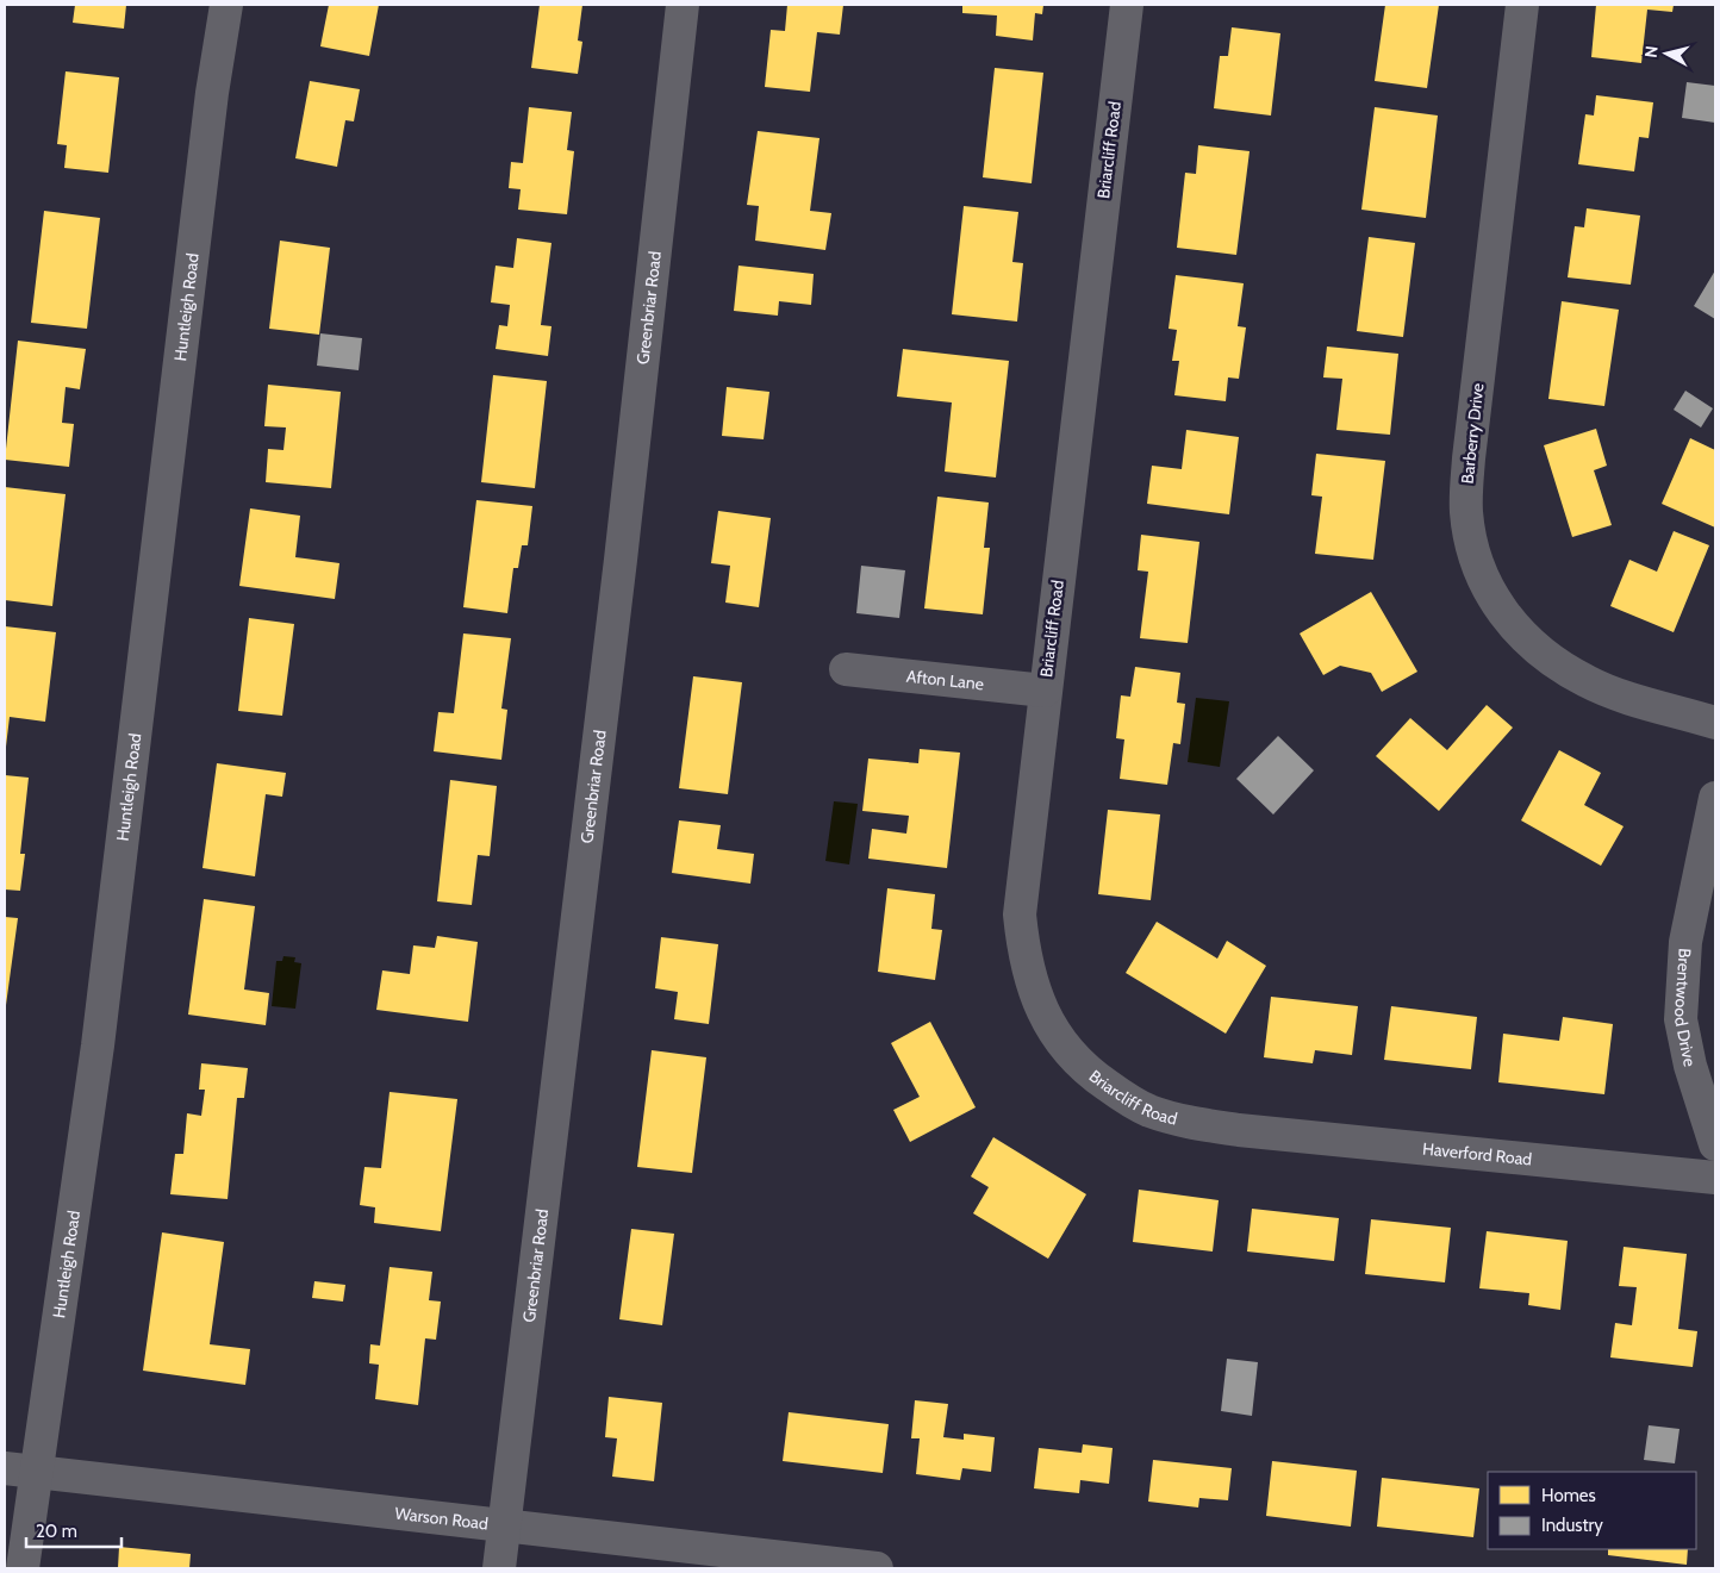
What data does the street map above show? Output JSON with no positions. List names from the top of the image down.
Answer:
{
  "streets": {
    "street": [
      "Briarcliff Road",
      "Greenbriar Road",
      "Huntleigh Road",
      "Barberry Drive",
      "Afton Lane",
      "Brentwood Drive",
      "Haverford Road",
      "Warson Road"
    ]
  },
  "crossings": [
    ["Briarcliff Road", "Afton Lane"],
    ["Briarcliff Road", "Haverford Road"],
    ["Greenbriar Road", "Warson Road"],
    ["Huntleigh Road", "Warson Road"]
  ],
  "legend": ["Homes", "Industry"],
  "scale_bar": "20 m",
  "north": "left"
}
